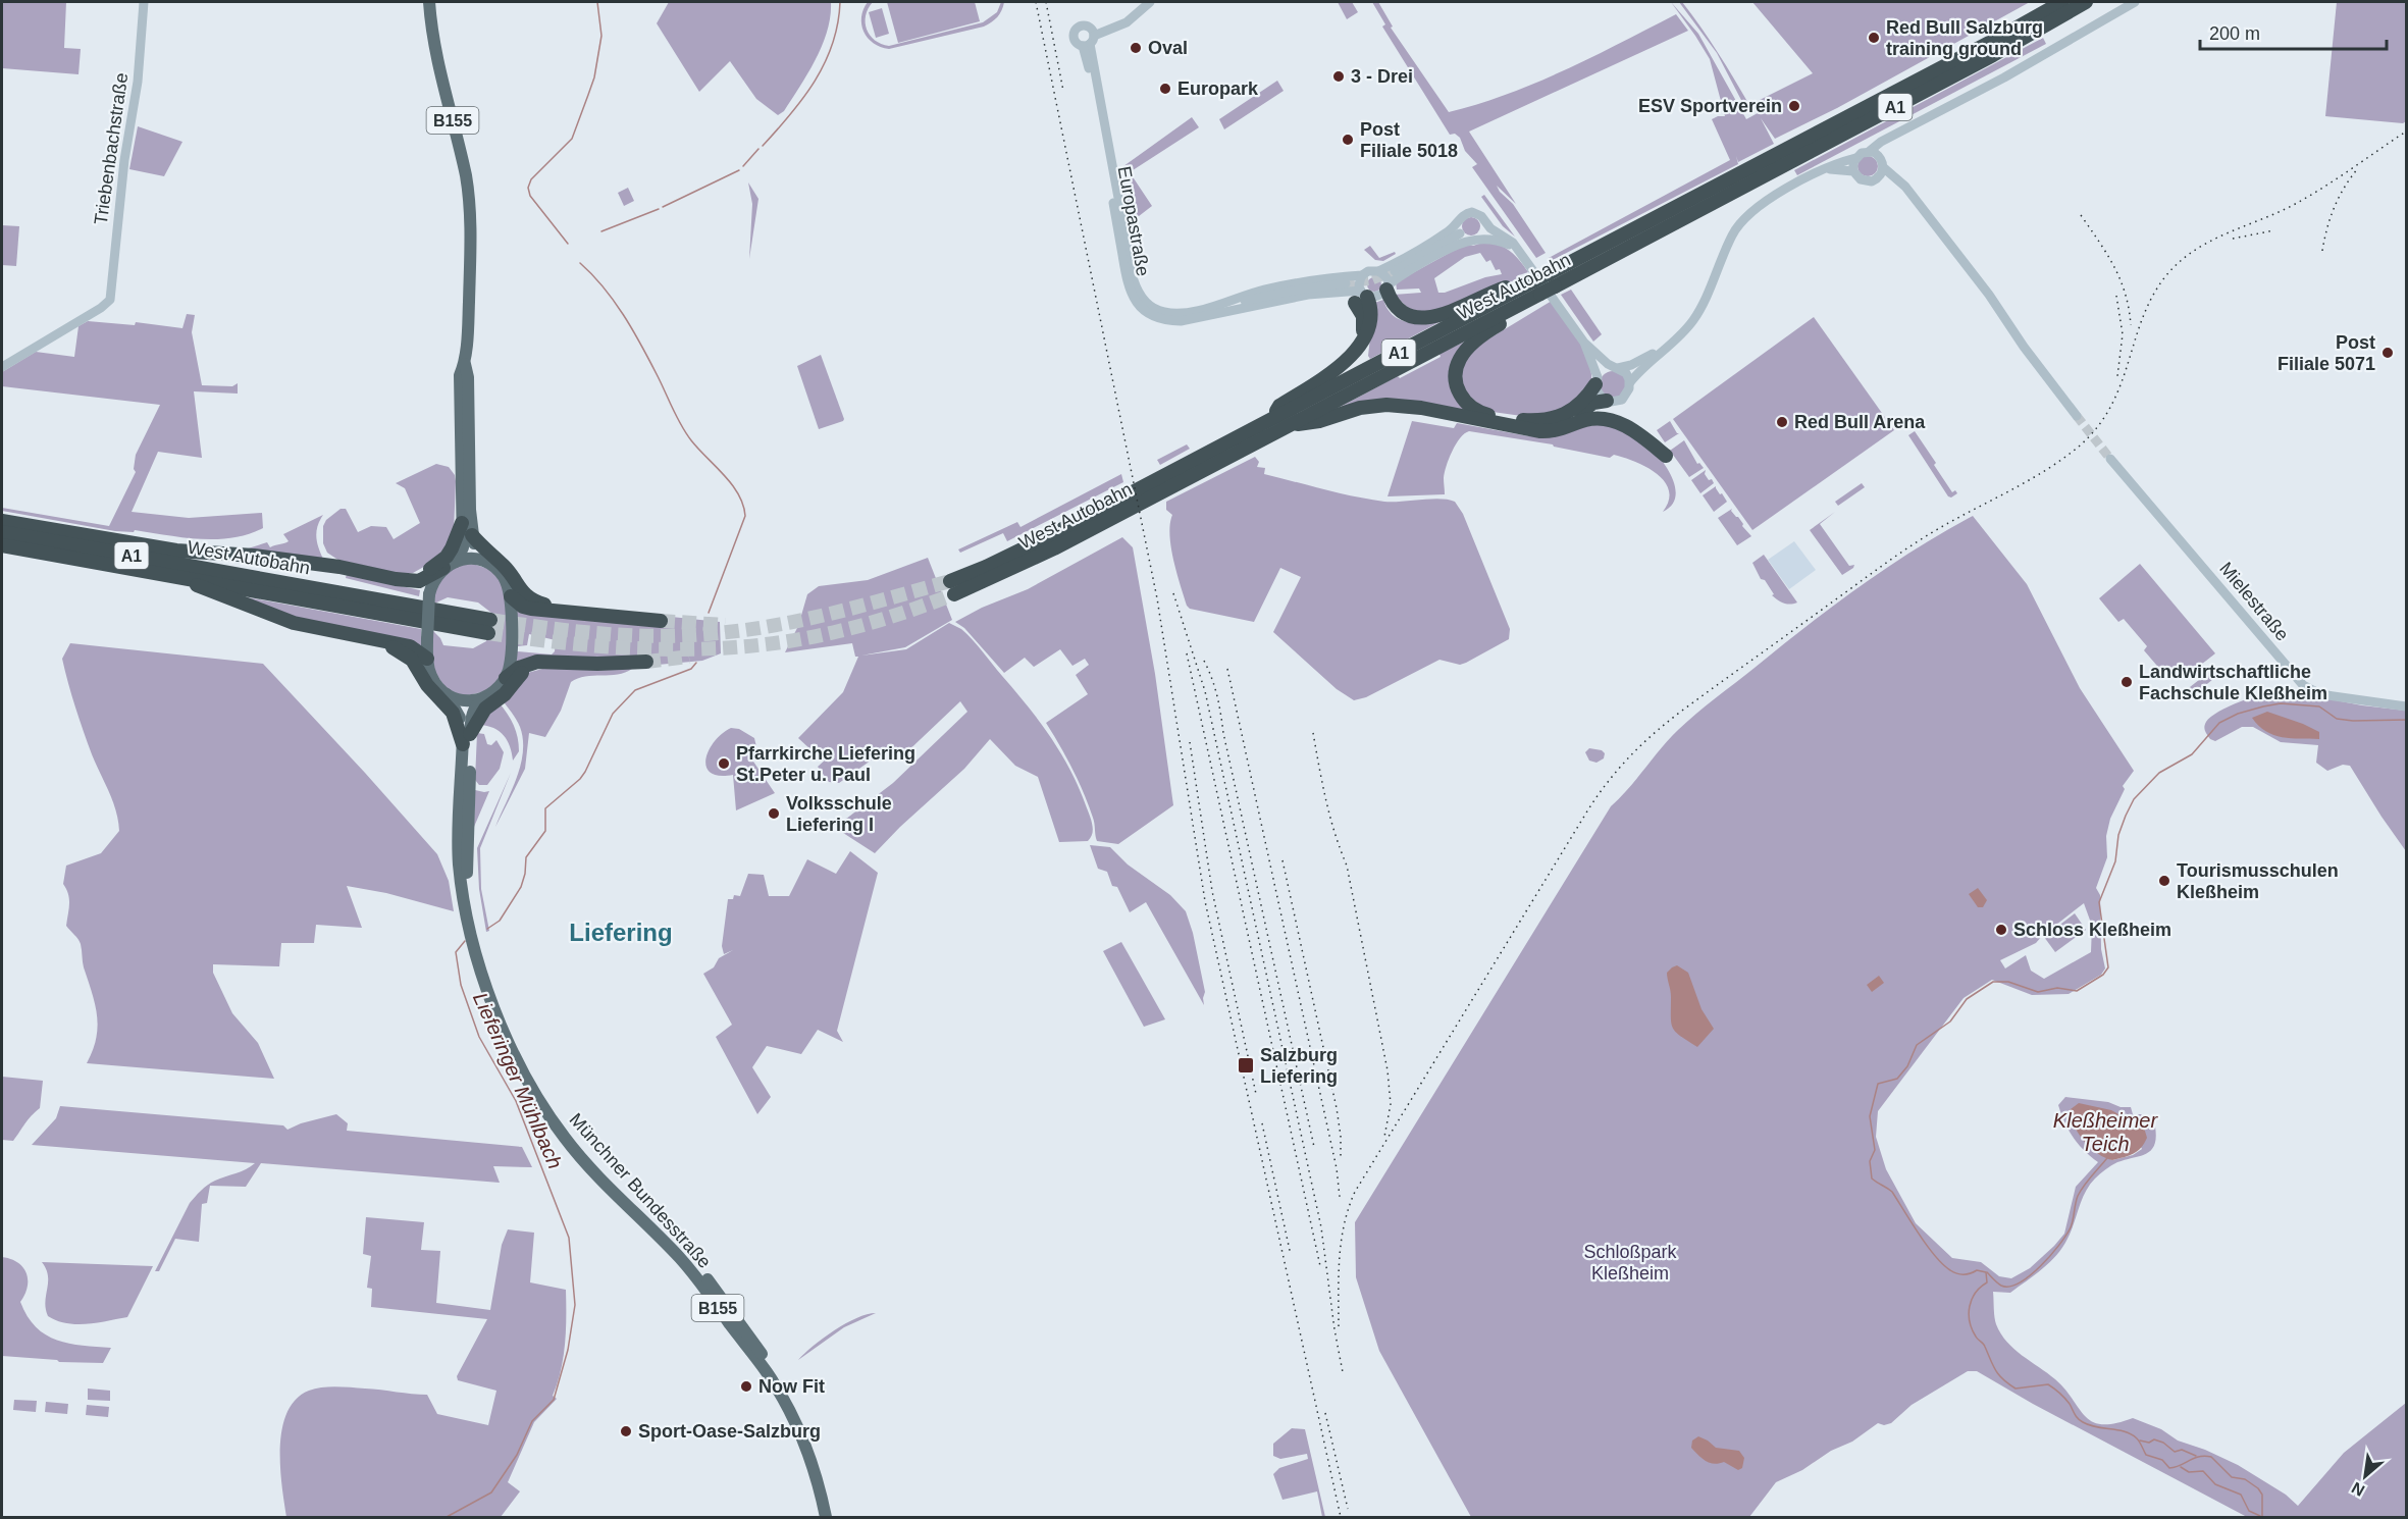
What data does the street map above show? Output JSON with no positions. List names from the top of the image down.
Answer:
{
  "streets": {
    "highway": ["A1", "West Autobahn"],
    "main road": ["B155", "Münchner Bundesstraße"],
    "street": ["Triebenbachstraße", "Europastraße", "Mielestraße"]
  },
  "districts": ["Liefering"],
  "water": ["Lieferinger Mühlbach", "Kleßheimer Teich"],
  "parks": ["Schloßpark Kleßheim"],
  "places": {
    "other": [
      "Red Bull Salzburg training ground",
      "Oval",
      "3 - Drei",
      "Europark",
      "ESV Sportverein",
      "Post Filiale 5018",
      "Post Filiale 5071",
      "Red Bull Arena",
      "Landwirtschaftliche Fachschule Kleßheim",
      "Pfarrkirche Liefering St.Peter u. Paul",
      "Volksschule Liefering I",
      "Tourismusschulen Kleßheim",
      "Schloss Kleßheim",
      "Now Fit",
      "Sport-Oase-Salzburg"
    ],
    "transit": ["Salzburg Liefering"]
  },
  "scale_bar": "200 m",
  "north": "bottom left"
}
